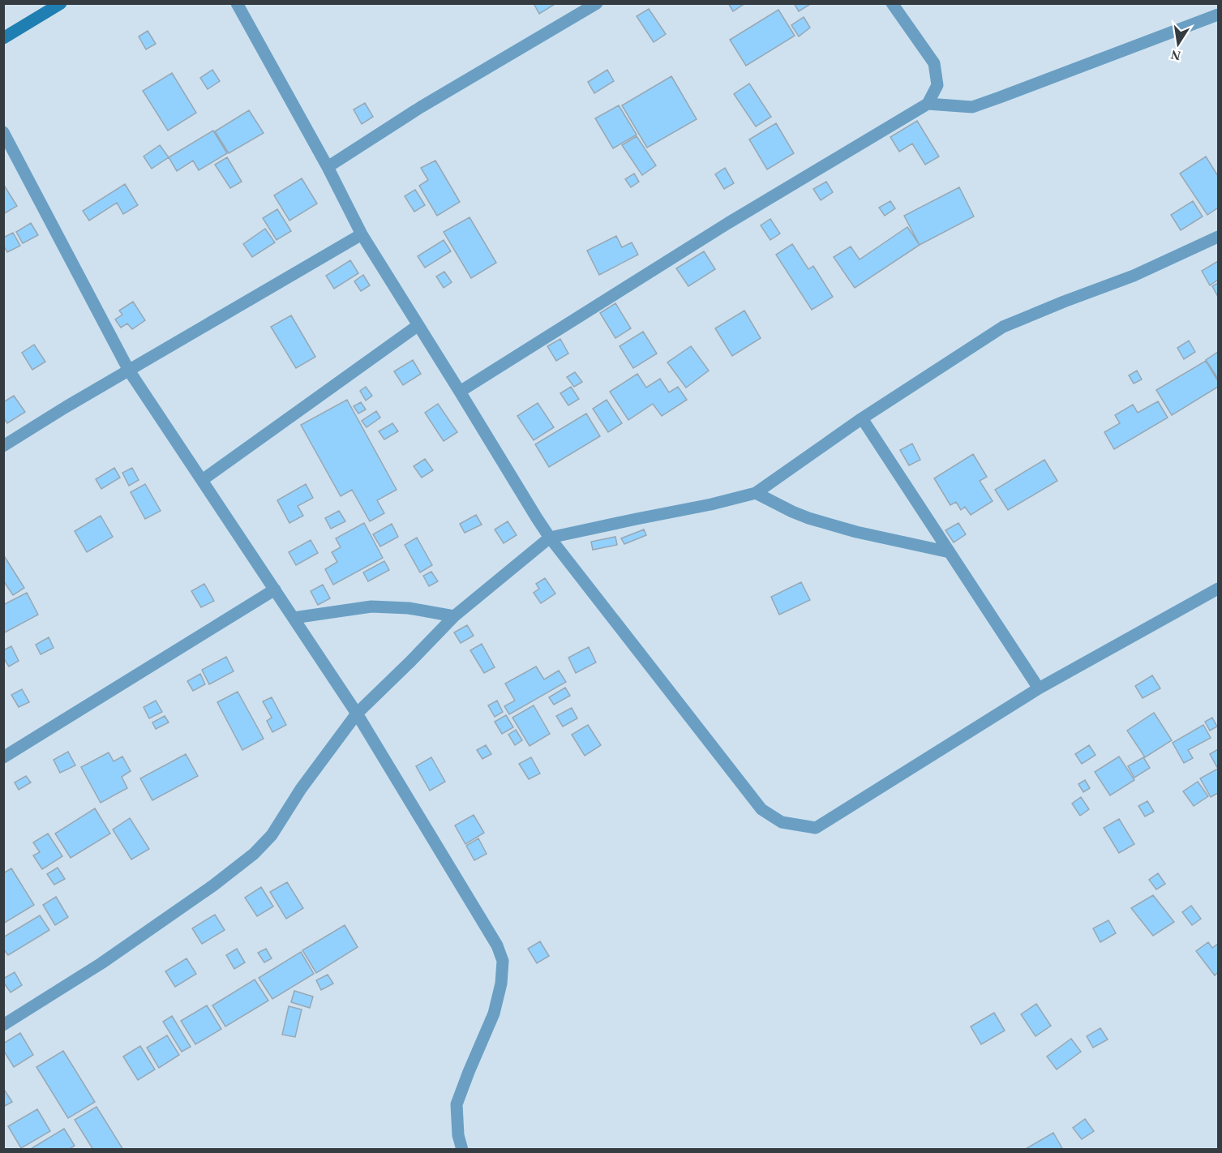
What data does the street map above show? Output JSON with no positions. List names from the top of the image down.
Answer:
{
  "north": "bottom"
}
